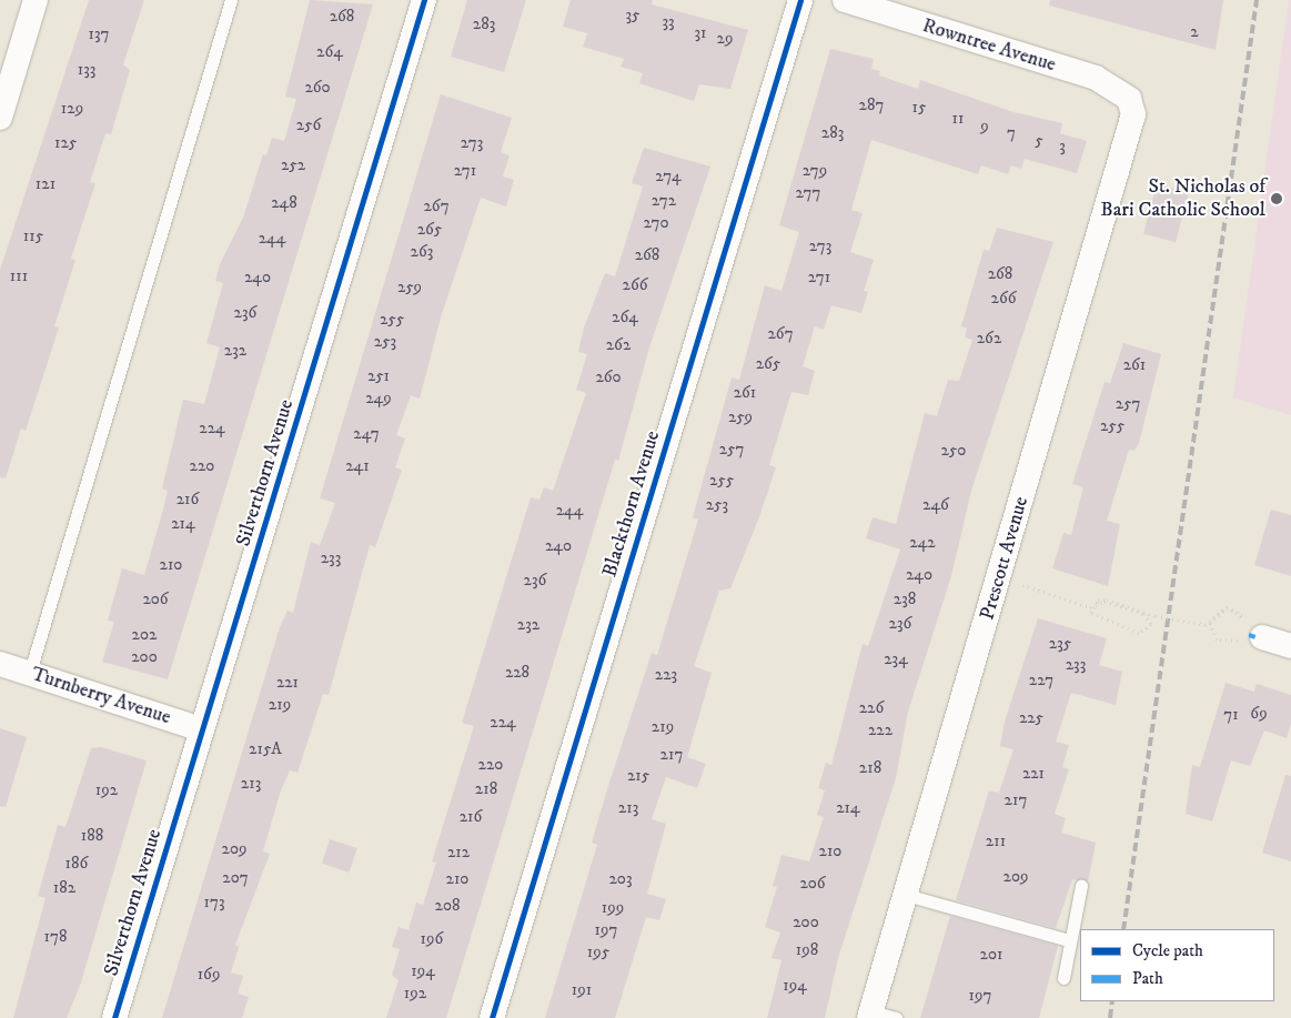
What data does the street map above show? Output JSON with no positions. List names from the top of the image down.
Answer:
{
  "streets": {
    "street": [
      "Rowntree Avenue",
      "Silverthorn Avenue",
      "Blackthorn Avenue",
      "Prescott Avenue",
      "Turnberry Avenue"
    ]
  },
  "crossings": [
    ["Rowntree Avenue", "Prescott Avenue"],
    ["Silverthorn Avenue", "Turnberry Avenue"]
  ],
  "places": ["St. Nicholas of Bari Catholic School"],
  "house_numbers": [
    "35",
    "268",
    "33",
    "283",
    "2",
    "31",
    "137",
    "29",
    "264",
    "133",
    "260",
    "287",
    "15",
    "129",
    "11",
    "256",
    "9",
    "283",
    "7",
    "5",
    "125",
    "273",
    "3",
    "252",
    "271",
    "279",
    "274",
    "121",
    "277",
    "272",
    "248",
    "267",
    "270",
    "265",
    "115",
    "244",
    "273",
    "263",
    "268",
    "268",
    "111",
    "240",
    "271",
    "266",
    "259",
    "266",
    "236",
    "264",
    "255",
    "267",
    "262",
    "253",
    "262",
    "232",
    "265",
    "261",
    "251",
    "260",
    "261",
    "249",
    "257",
    "259",
    "255",
    "224",
    "247",
    "257",
    "250",
    "220",
    "241",
    "255",
    "216",
    "253",
    "246",
    "244",
    "214",
    "242",
    "240",
    "233",
    "210",
    "240",
    "236",
    "206",
    "238",
    "236",
    "232",
    "202",
    "235",
    "200",
    "234",
    "233",
    "228",
    "223",
    "227",
    "221",
    "219",
    "226",
    "69",
    "71",
    "225",
    "224",
    "219",
    "222",
    "215A",
    "217",
    "220",
    "218",
    "221",
    "215",
    "213",
    "218",
    "192",
    "217",
    "213",
    "214",
    "216",
    "188",
    "211",
    "209",
    "210",
    "212",
    "186",
    "209",
    "207",
    "210",
    "203",
    "206",
    "182",
    "173",
    "208",
    "199",
    "200",
    "197",
    "178",
    "196",
    "198",
    "195",
    "201",
    "194",
    "169",
    "194",
    "191",
    "192",
    "197"
  ],
  "legend": ["Cycle path", "Path"]
}
